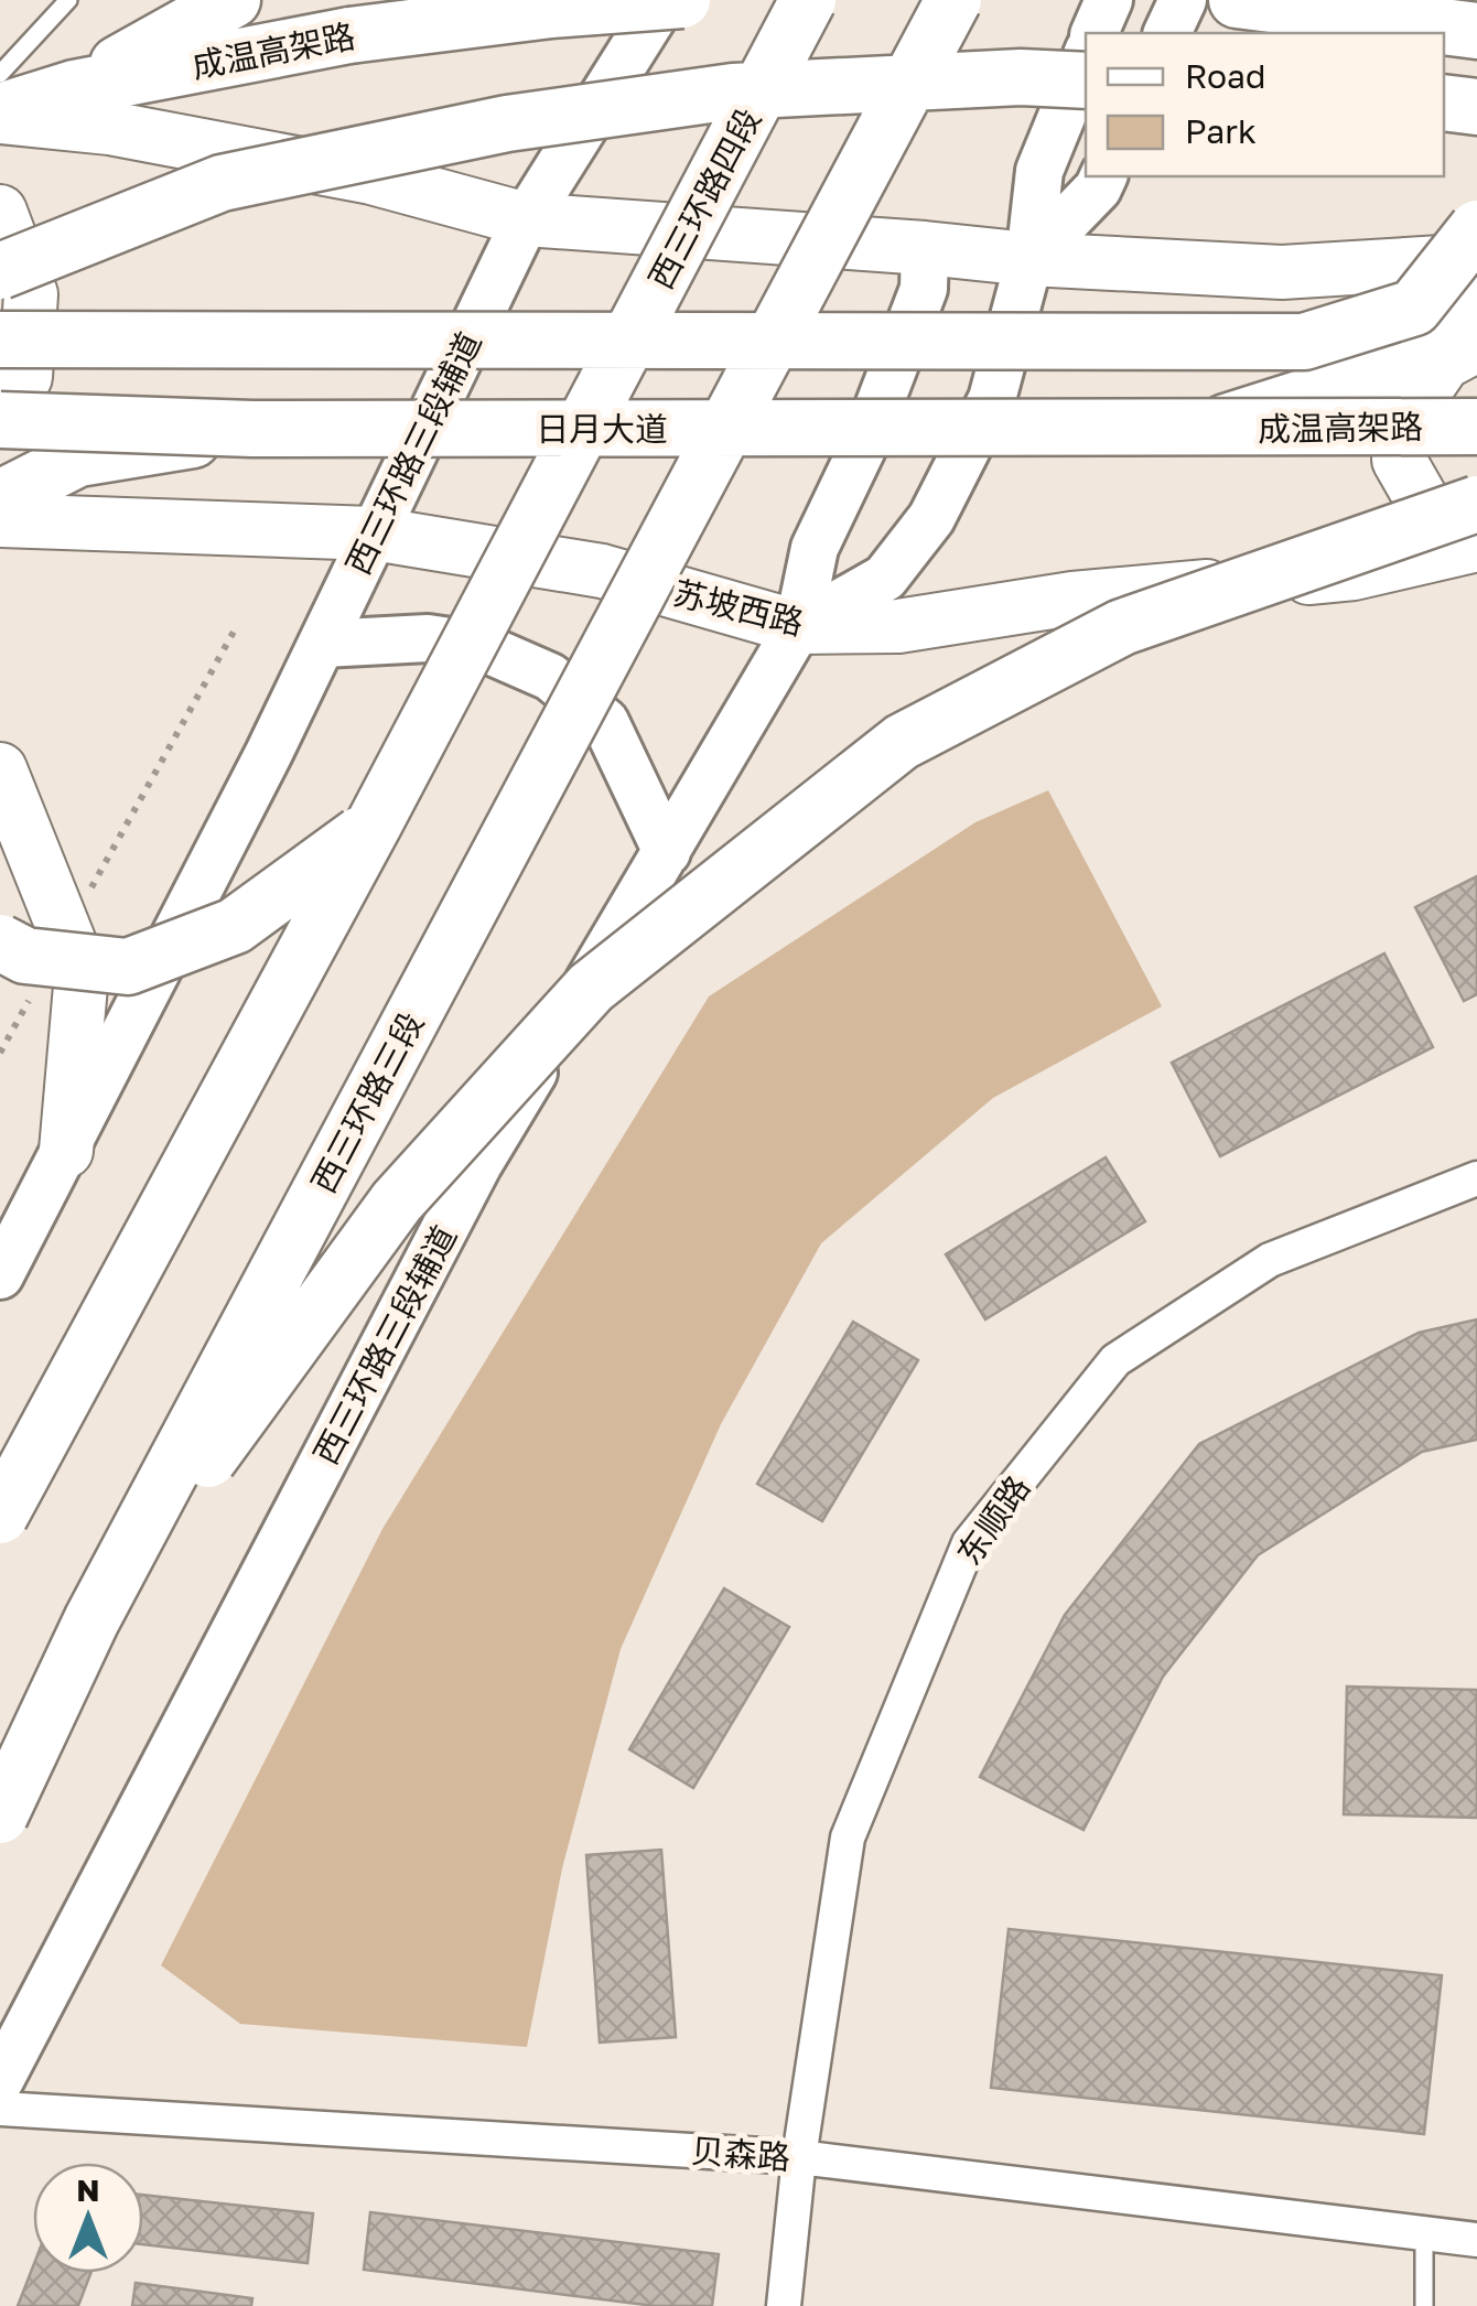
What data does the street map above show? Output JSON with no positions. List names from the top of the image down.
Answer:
{
  "streets": {
    "highway": [
      "成温高架路",
      "西三环路四段",
      "日月大道",
      "西三环路三段"
    ],
    "main road": ["西三环路三段辅道", "苏坡西路"],
    "street": ["东顺路", "贝森路"]
  },
  "crossings": [
    ["成温高架路", "日月大道"],
    ["西三环路三段辅道", "苏坡西路"],
    ["东顺路", "贝森路"]
  ],
  "legend": ["Road", "Park"],
  "north": "top"
}
